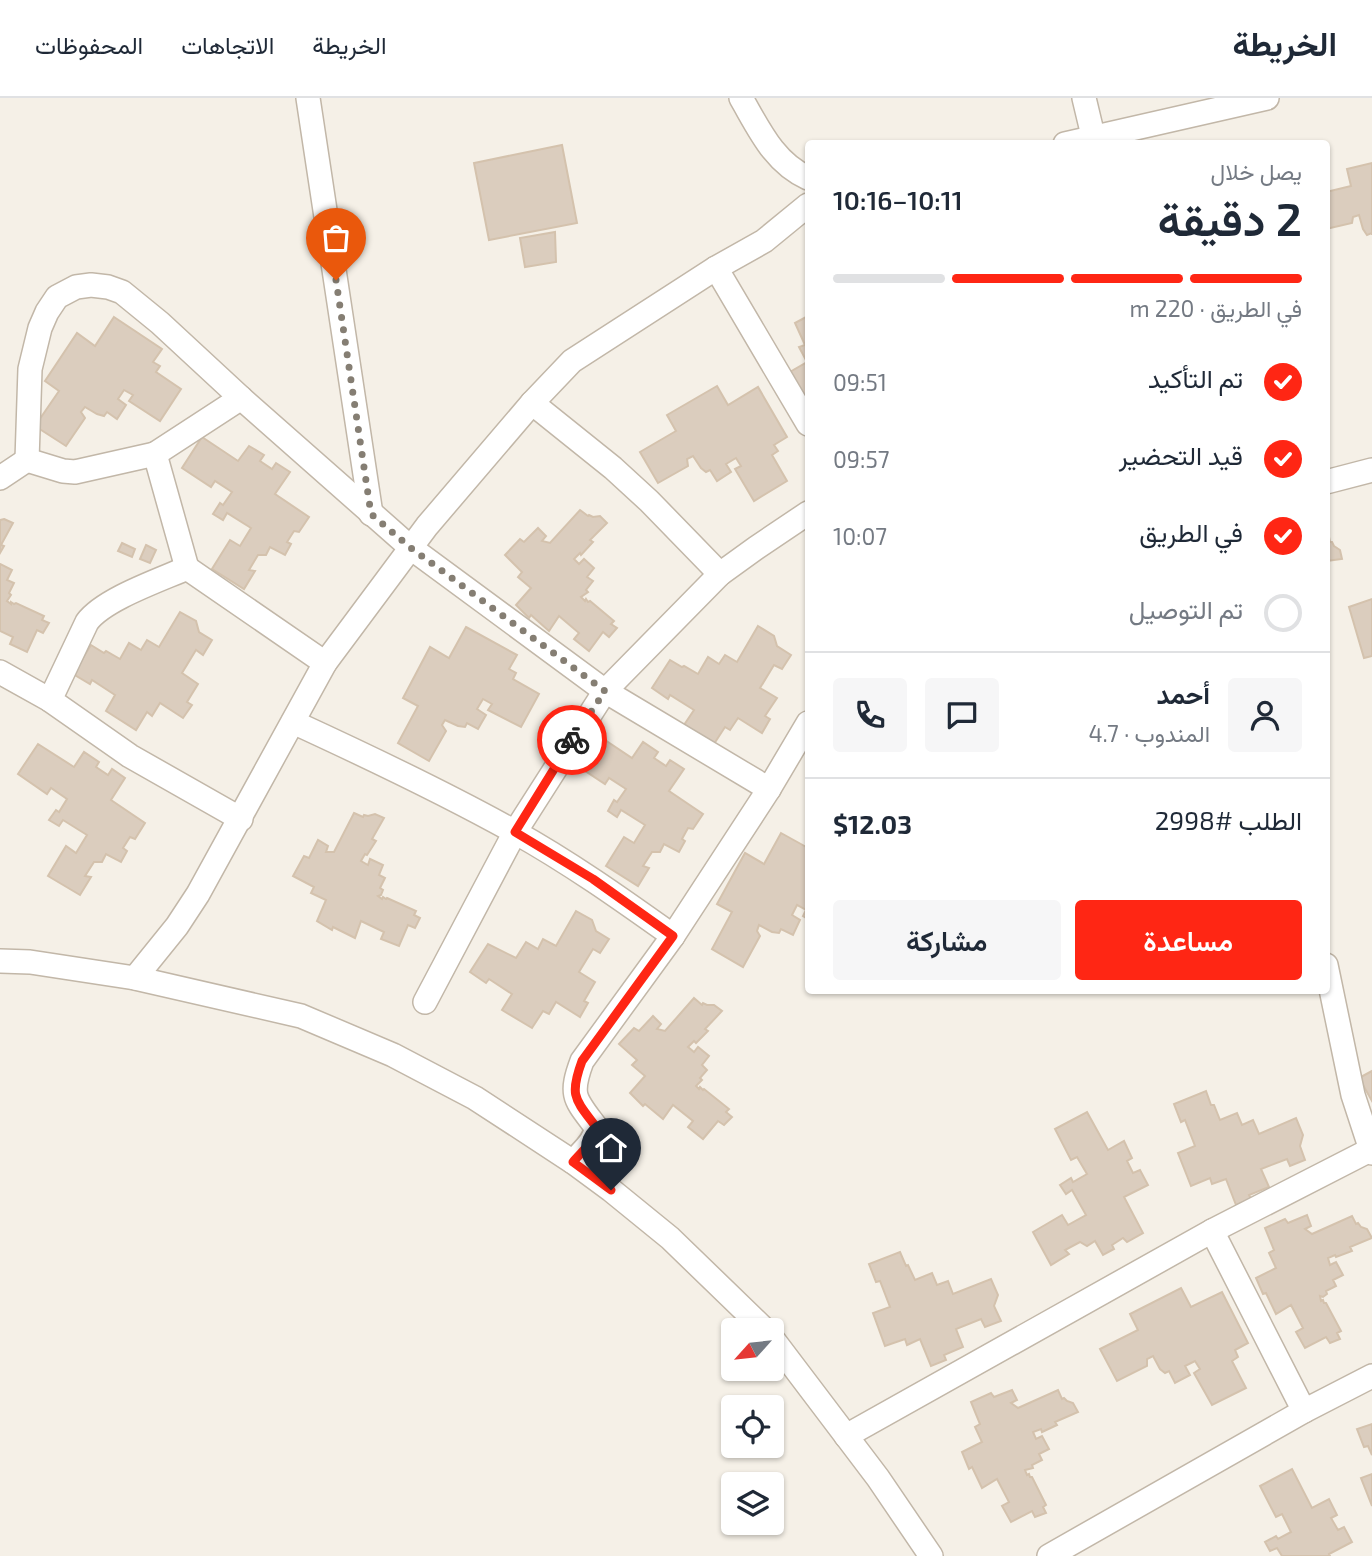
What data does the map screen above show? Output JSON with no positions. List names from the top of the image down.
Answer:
{
  "north": "bottom left",
  "page": {
    "header": "الخريطة",
    "nav": ["الخريطة", "الاتجاهات", "المحفوظات"],
    "heading": ["2 دقيقة", "يصل خلال", "10:11–10:16"],
    "panel": [
      "أحمد",
      "المندوب · 4.7",
      "الطلب #2998",
      "$12.03"
    ],
    "bar": "في الطريق · 220 m",
    "list": [
      ["تم التأكيد", "09:51"],
      ["قيد التحضير", "09:57"],
      ["في الطريق", "10:07"],
      "تم التوصيل"
    ],
    "buttons": ["مساعدة", "مشاركة"]
  }
}
